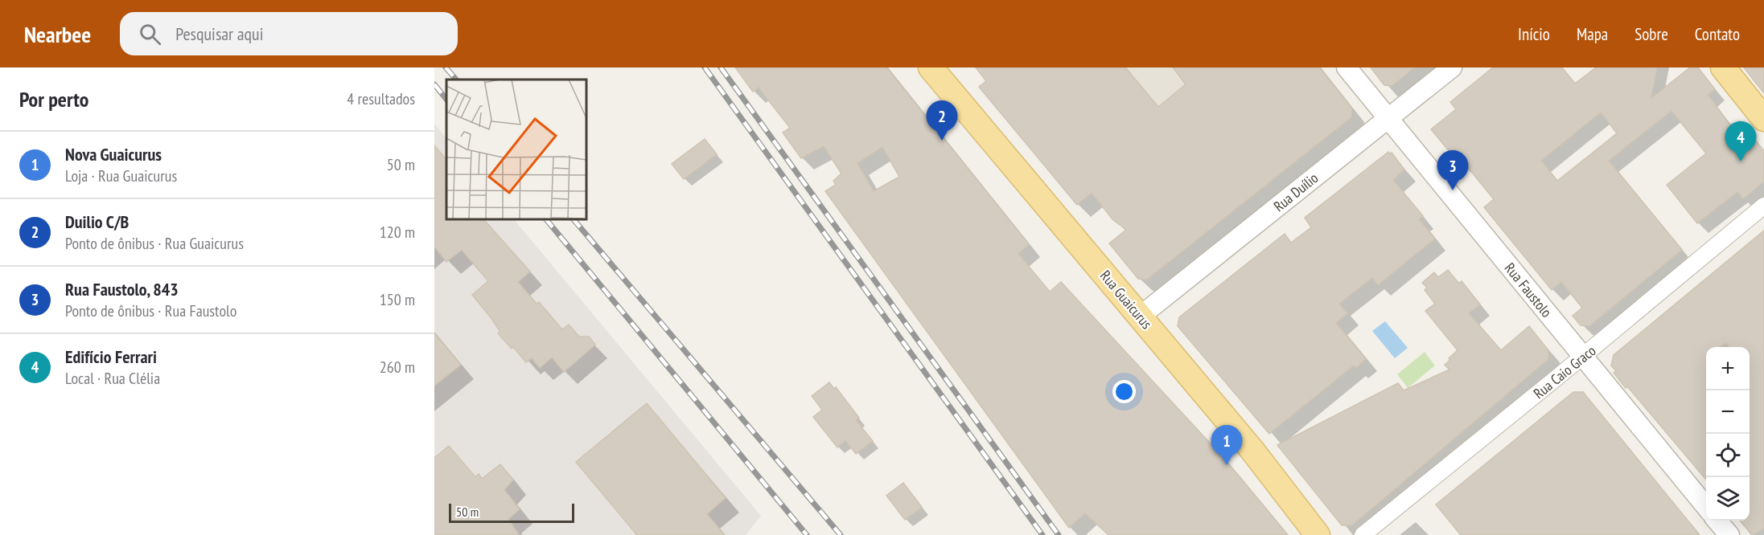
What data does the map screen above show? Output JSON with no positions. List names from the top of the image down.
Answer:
{
  "streets": {
    "main road": ["Rua Guaicurus"],
    "street": ["Rua Duílio", "Rua Faustolo", "Rua Caio Graco"]
  },
  "crossings": [
    ["Rua Duílio", "Rua Faustolo"],
    ["Rua Duílio", "Rua Guaicurus"],
    ["Rua Faustolo", "Rua Caio Graco"]
  ],
  "scale_bar": "50 m",
  "page": {
    "header": "Nearbee",
    "search": "Pesquisar aqui",
    "nav": [
      "Início",
      "Mapa",
      "Sobre",
      "Contato"
    ],
    "heading": ["Por perto", "4 resultados"],
    "pins": [
      "2",
      "4",
      "3",
      "1"
    ],
    "list": [
      {
        "mark": "1",
        "name": "Nova Guaicurus",
        "note": "Loja · Rua Guaicurus",
        "value": "50 m"
      },
      {
        "mark": "2",
        "name": "Duilio C/B",
        "note": "Ponto de ônibus · Rua Guaicurus",
        "value": "120 m"
      },
      {
        "mark": "3",
        "name": "Rua Faustolo, 843",
        "note": "Ponto de ônibus · Rua Faustolo",
        "value": "150 m"
      },
      {
        "mark": "4",
        "name": "Edifício Ferrari",
        "note": "Local · Rua Clélia",
        "value": "260 m"
      }
    ],
    "map_buttons": ["+", "−"],
    "scale": "50 m"
  }
}
